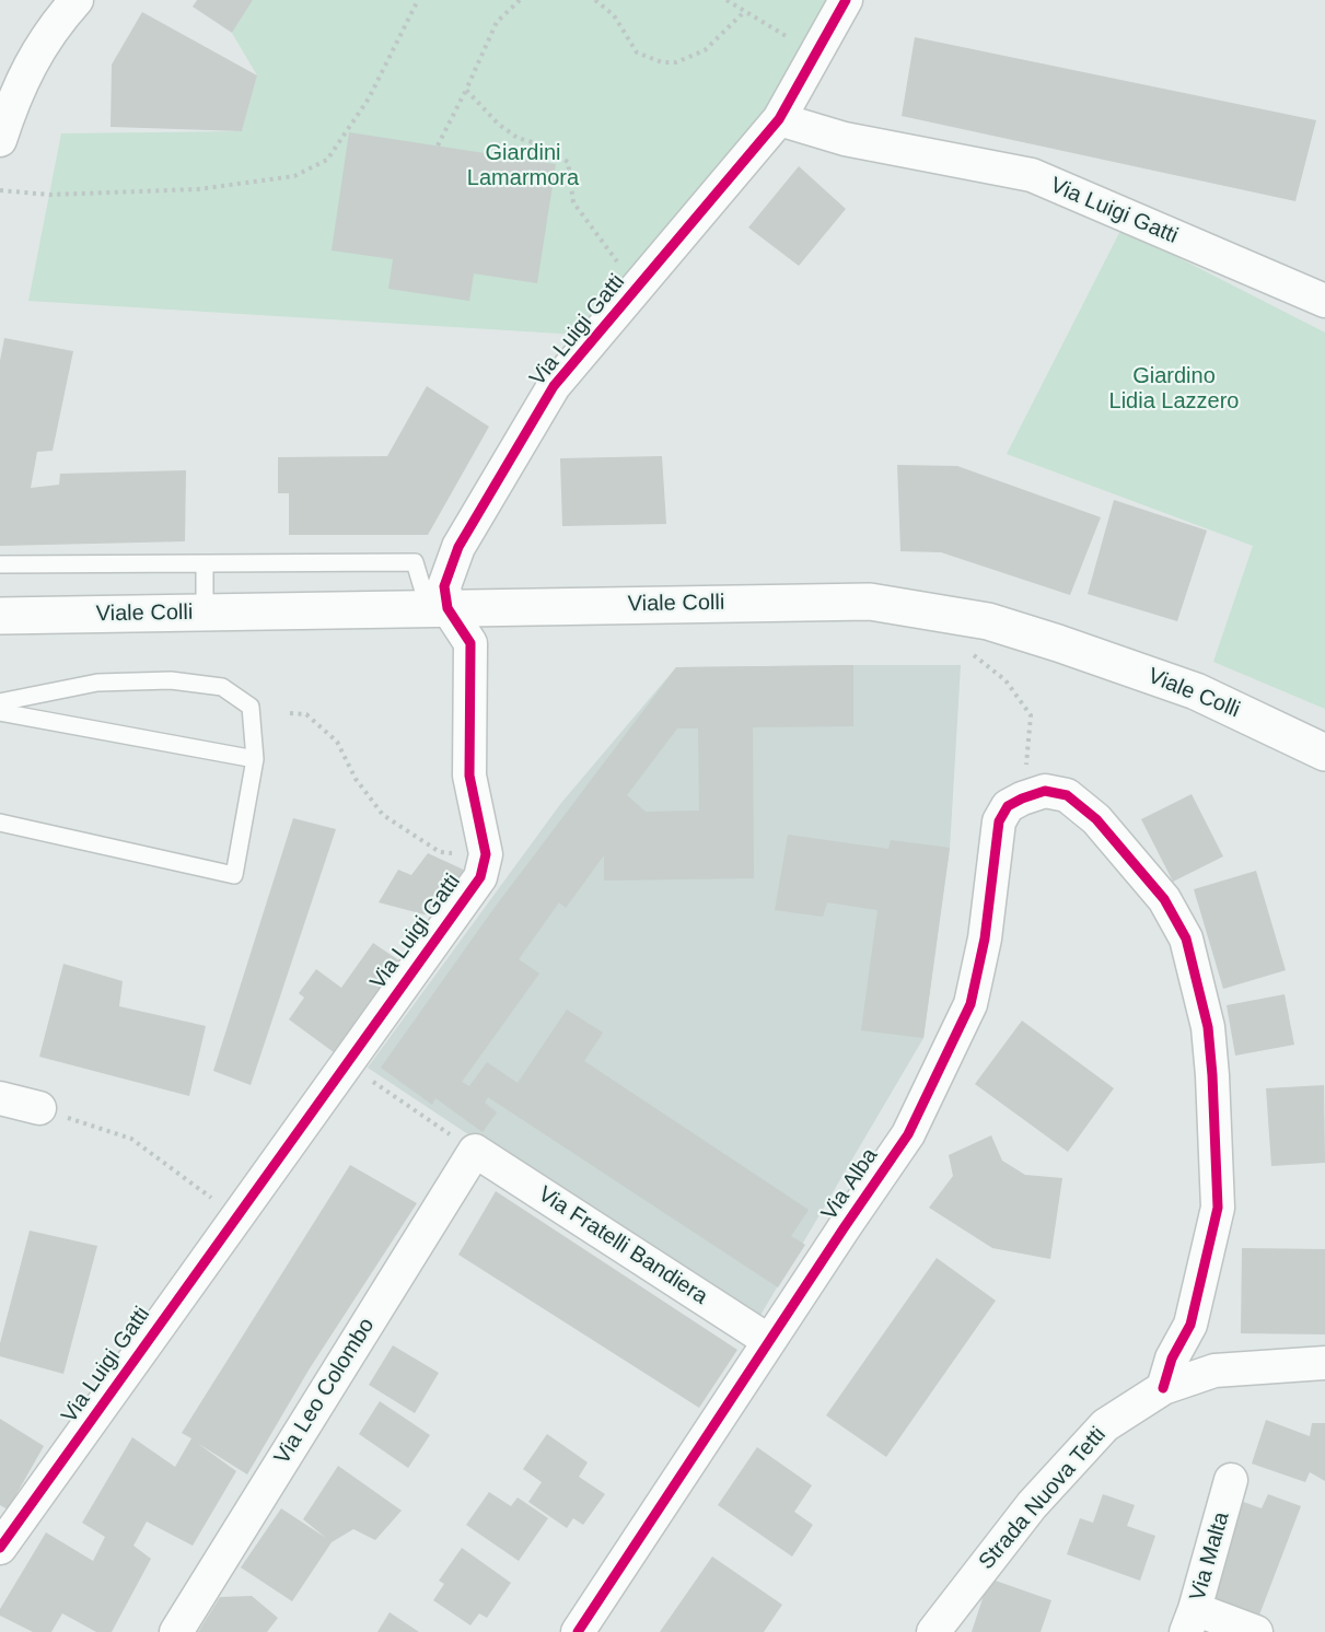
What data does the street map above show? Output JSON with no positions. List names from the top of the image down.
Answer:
{
  "streets": {
    "street": [
      "Via Luigi Gatti",
      "Viale Colli",
      "Via Alba",
      "Via Fratelli Bandiera",
      "Via Leo Colombo",
      "Strada Nuova Tetti",
      "Via Malta"
    ]
  },
  "crossings": [
    ["Via Luigi Gatti", "Viale Colli"],
    ["Via Alba", "Via Fratelli Bandiera"],
    ["Via Fratelli Bandiera", "Via Leo Colombo"]
  ],
  "parks": ["Giardini Lamarmora", "Giardino Lidia Lazzero"]
}
